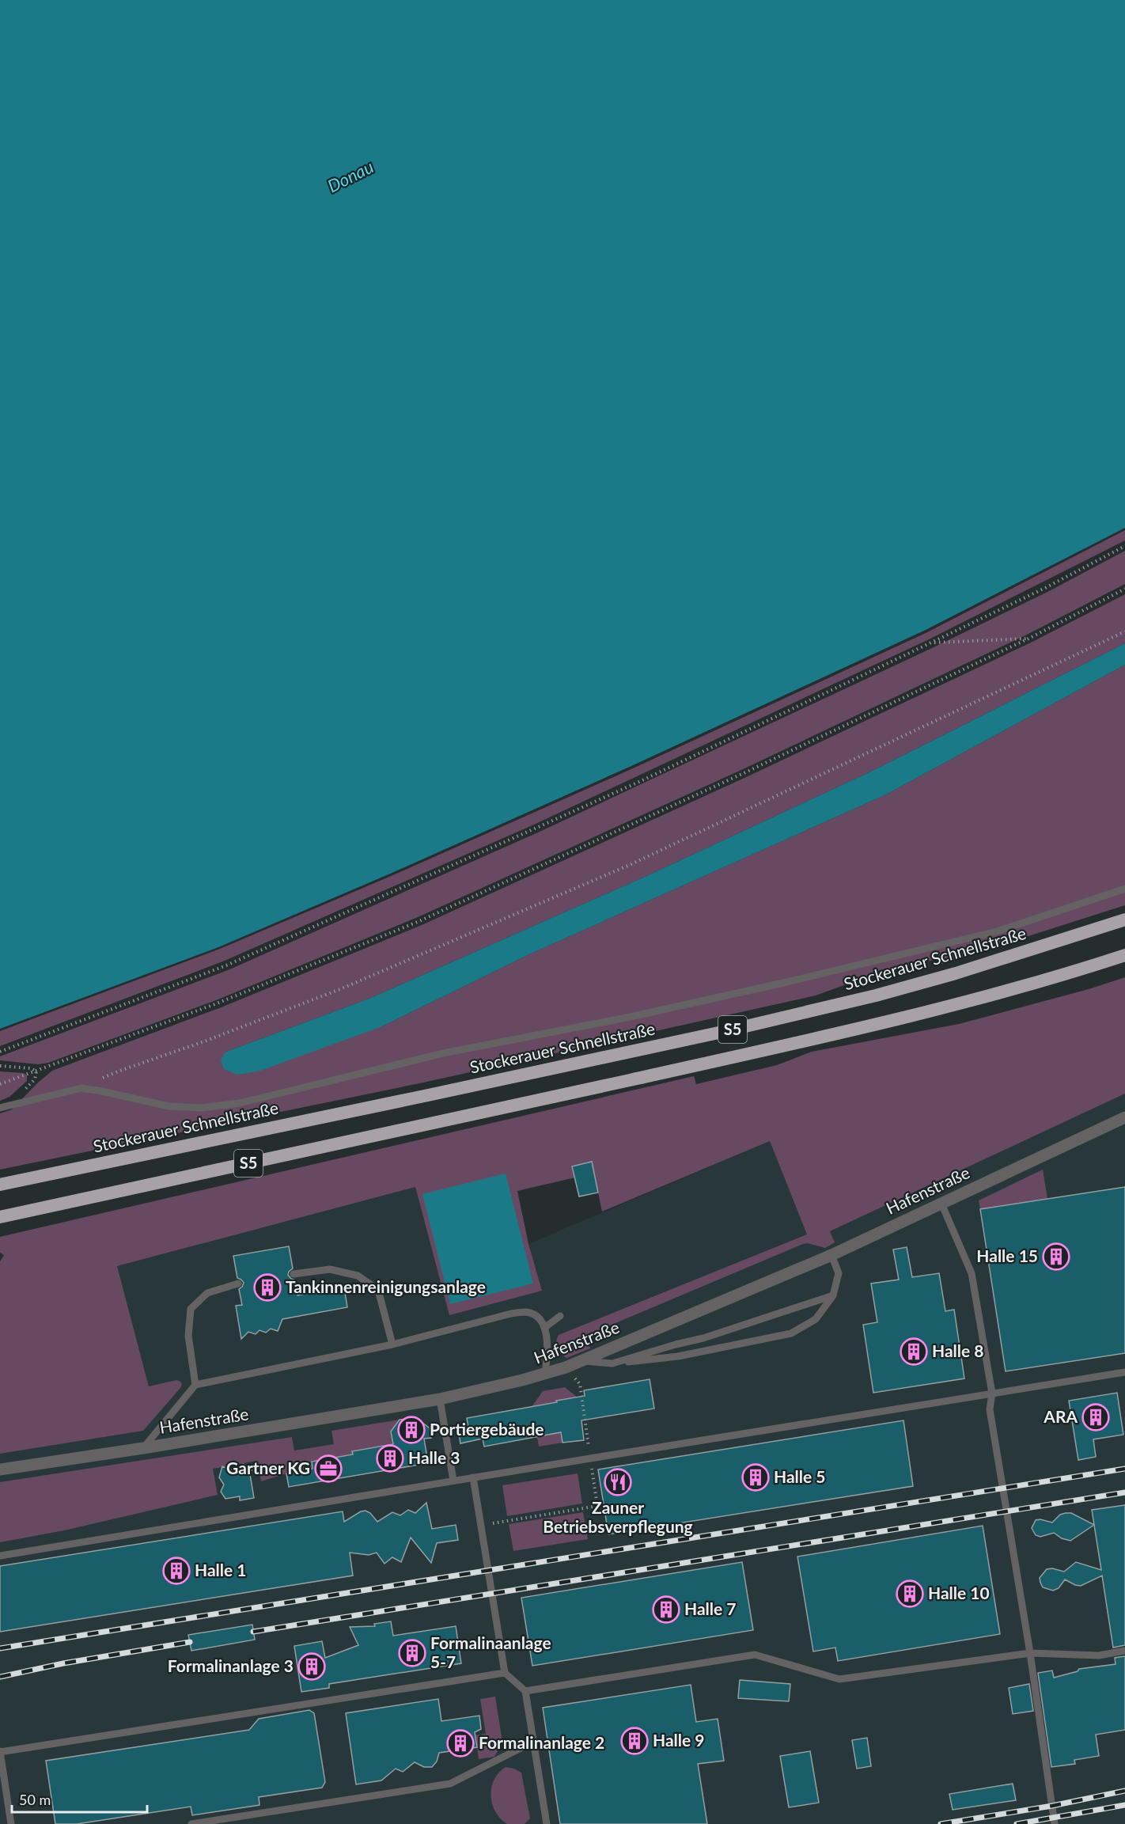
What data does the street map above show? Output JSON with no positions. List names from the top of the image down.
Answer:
{
  "streets": {
    "highway": ["Stockerauer Schnellstraße", "S5"],
    "street": ["Hafenstraße"]
  },
  "water": ["Donau"],
  "places": {
    "building": [
      "Halle 15",
      "Tankinnenreinigungsanlage",
      "Halle 8",
      "ARA",
      "Portiergebäude",
      "Halle 3",
      "Halle 5",
      "Halle 1",
      "Halle 10",
      "Halle 7",
      "Formalinaanlage 5-7",
      "Formalinanlage 3",
      "Halle 9",
      "Formalinanlage 2"
    ],
    "office": ["Gartner KG"],
    "restaurant": ["Zauner Betriebsverpflegung"]
  },
  "scale_bar": "50 m"
}
